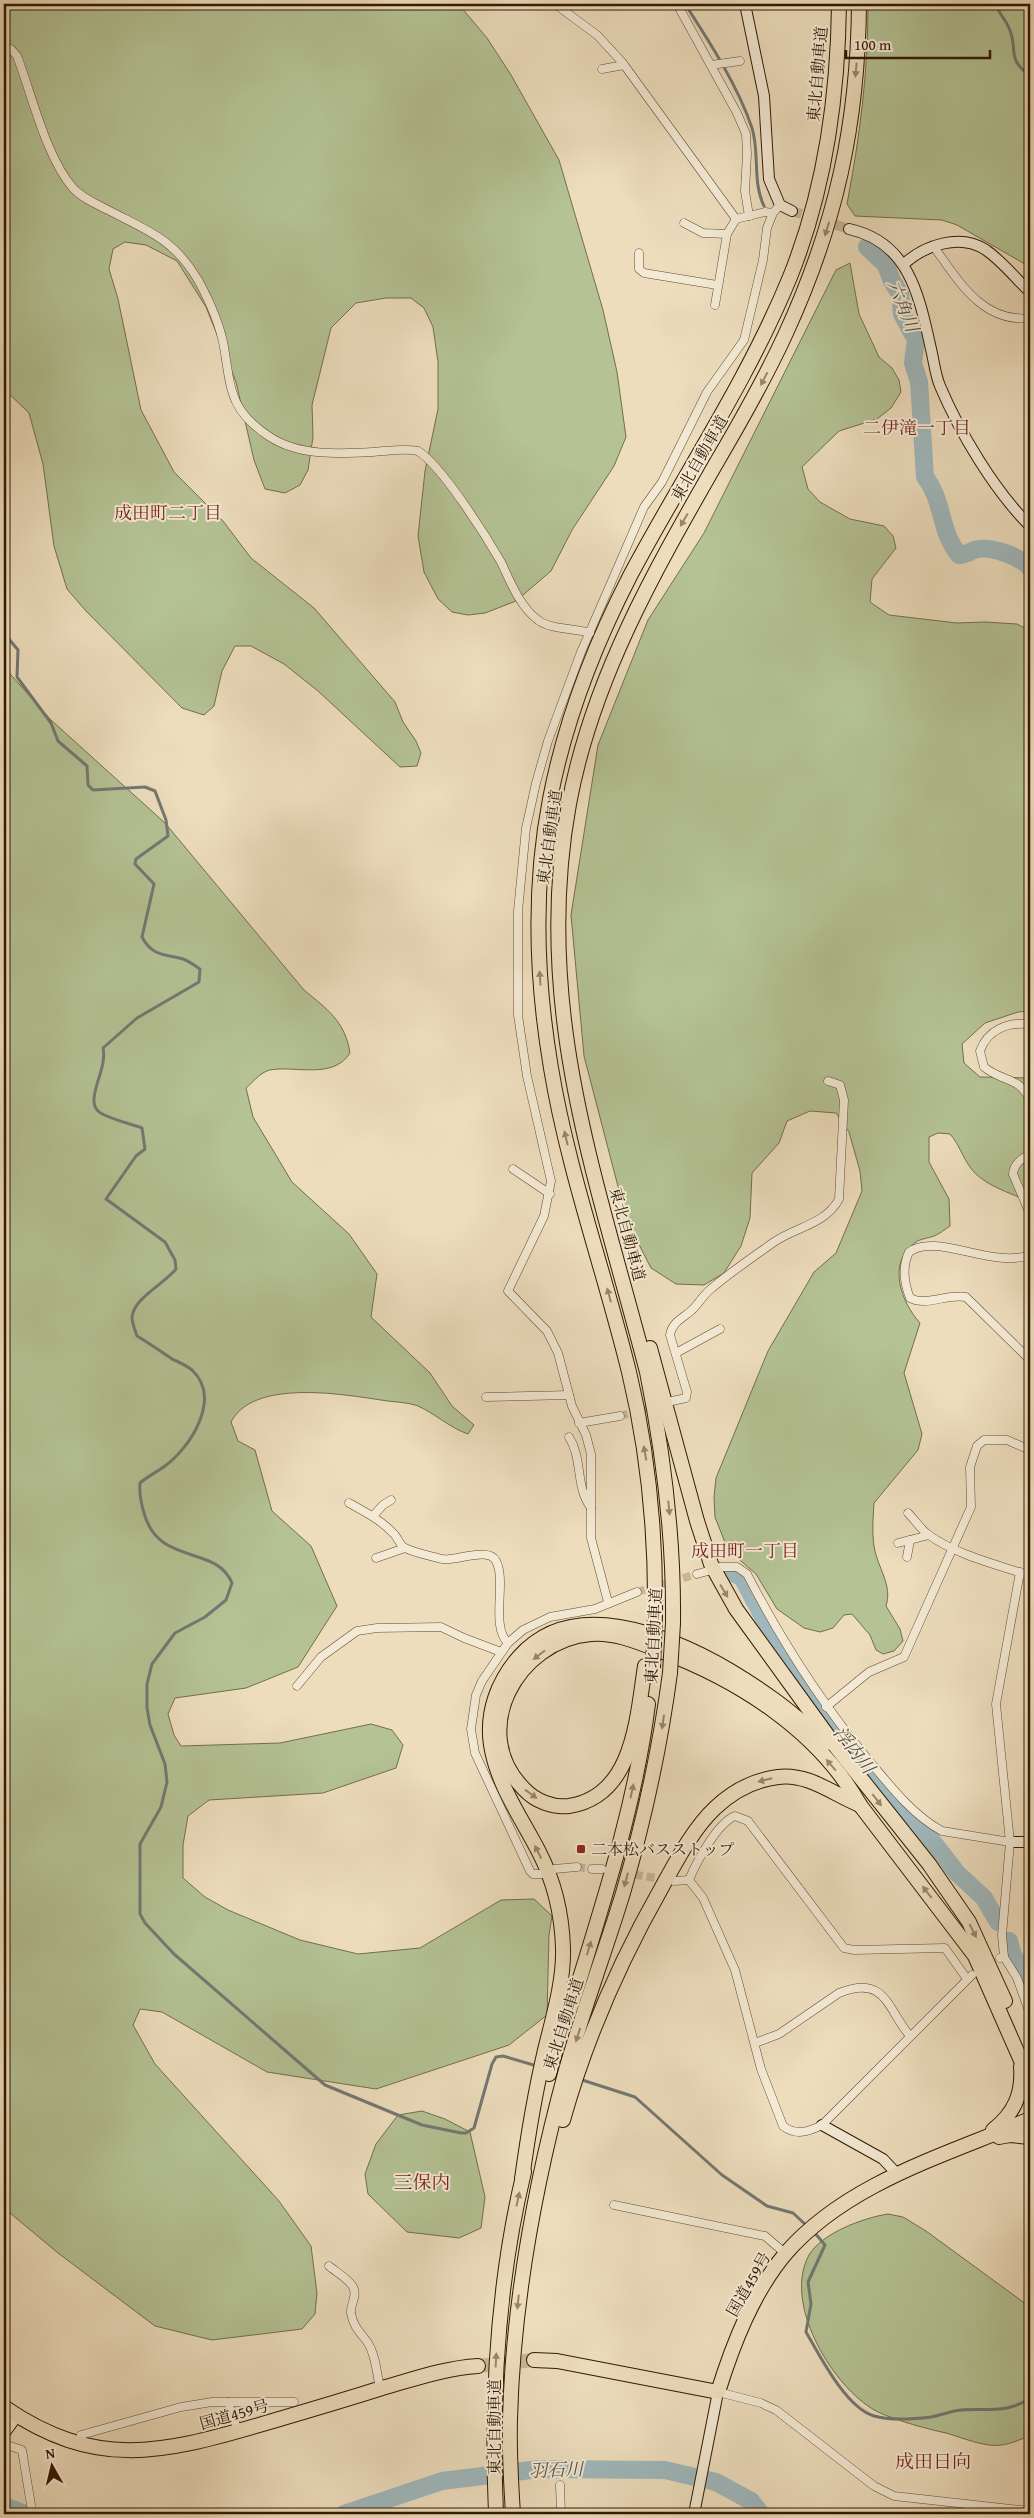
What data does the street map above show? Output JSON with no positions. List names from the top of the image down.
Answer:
{
  "streets": {
    "highway": ["東北自動車道", "国道459号"]
  },
  "districts": [
    "二伊滝一丁目",
    "成田町二丁目",
    "成田町一丁目",
    "三保内",
    "成田日向"
  ],
  "water": ["六角川", "浮内川", "羽石川"],
  "places": {
    "transit": ["二本松バスストップ"]
  },
  "scale_bar": "100 m",
  "north": "top"
}
